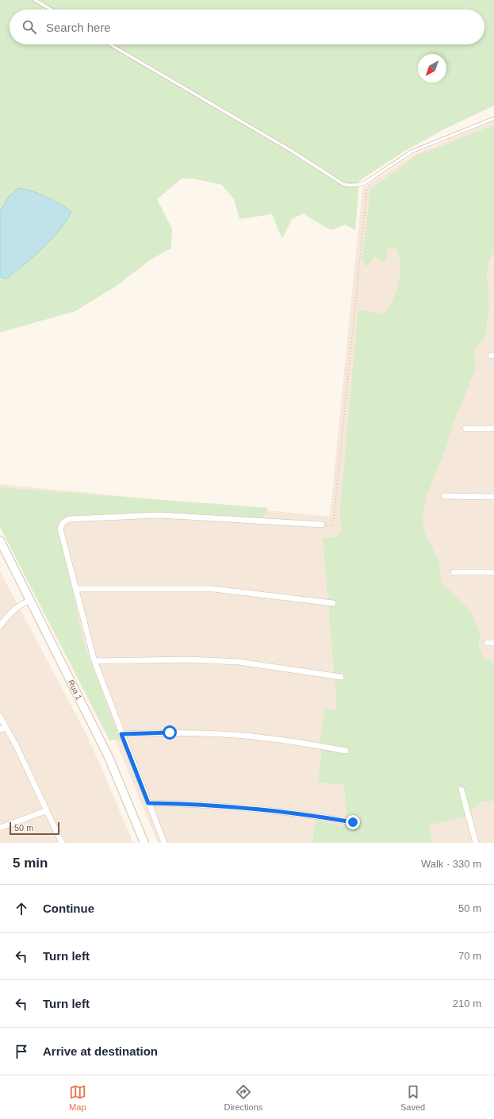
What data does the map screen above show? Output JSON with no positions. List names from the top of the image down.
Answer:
{
  "streets": {
    "street": ["Rua 1"]
  },
  "scale_bar": "50 m",
  "north": "bottom left",
  "page": {
    "search": "Search here",
    "scale": "50 m",
    "heading": ["5 min", "Walk · 330 m"],
    "list": [
      ["Continue", "50 m"],
      ["Turn left", "70 m"],
      ["Turn left", "210 m"],
      "Arrive at destination"
    ],
    "nav": ["Map", "Directions", "Saved"]
  }
}
